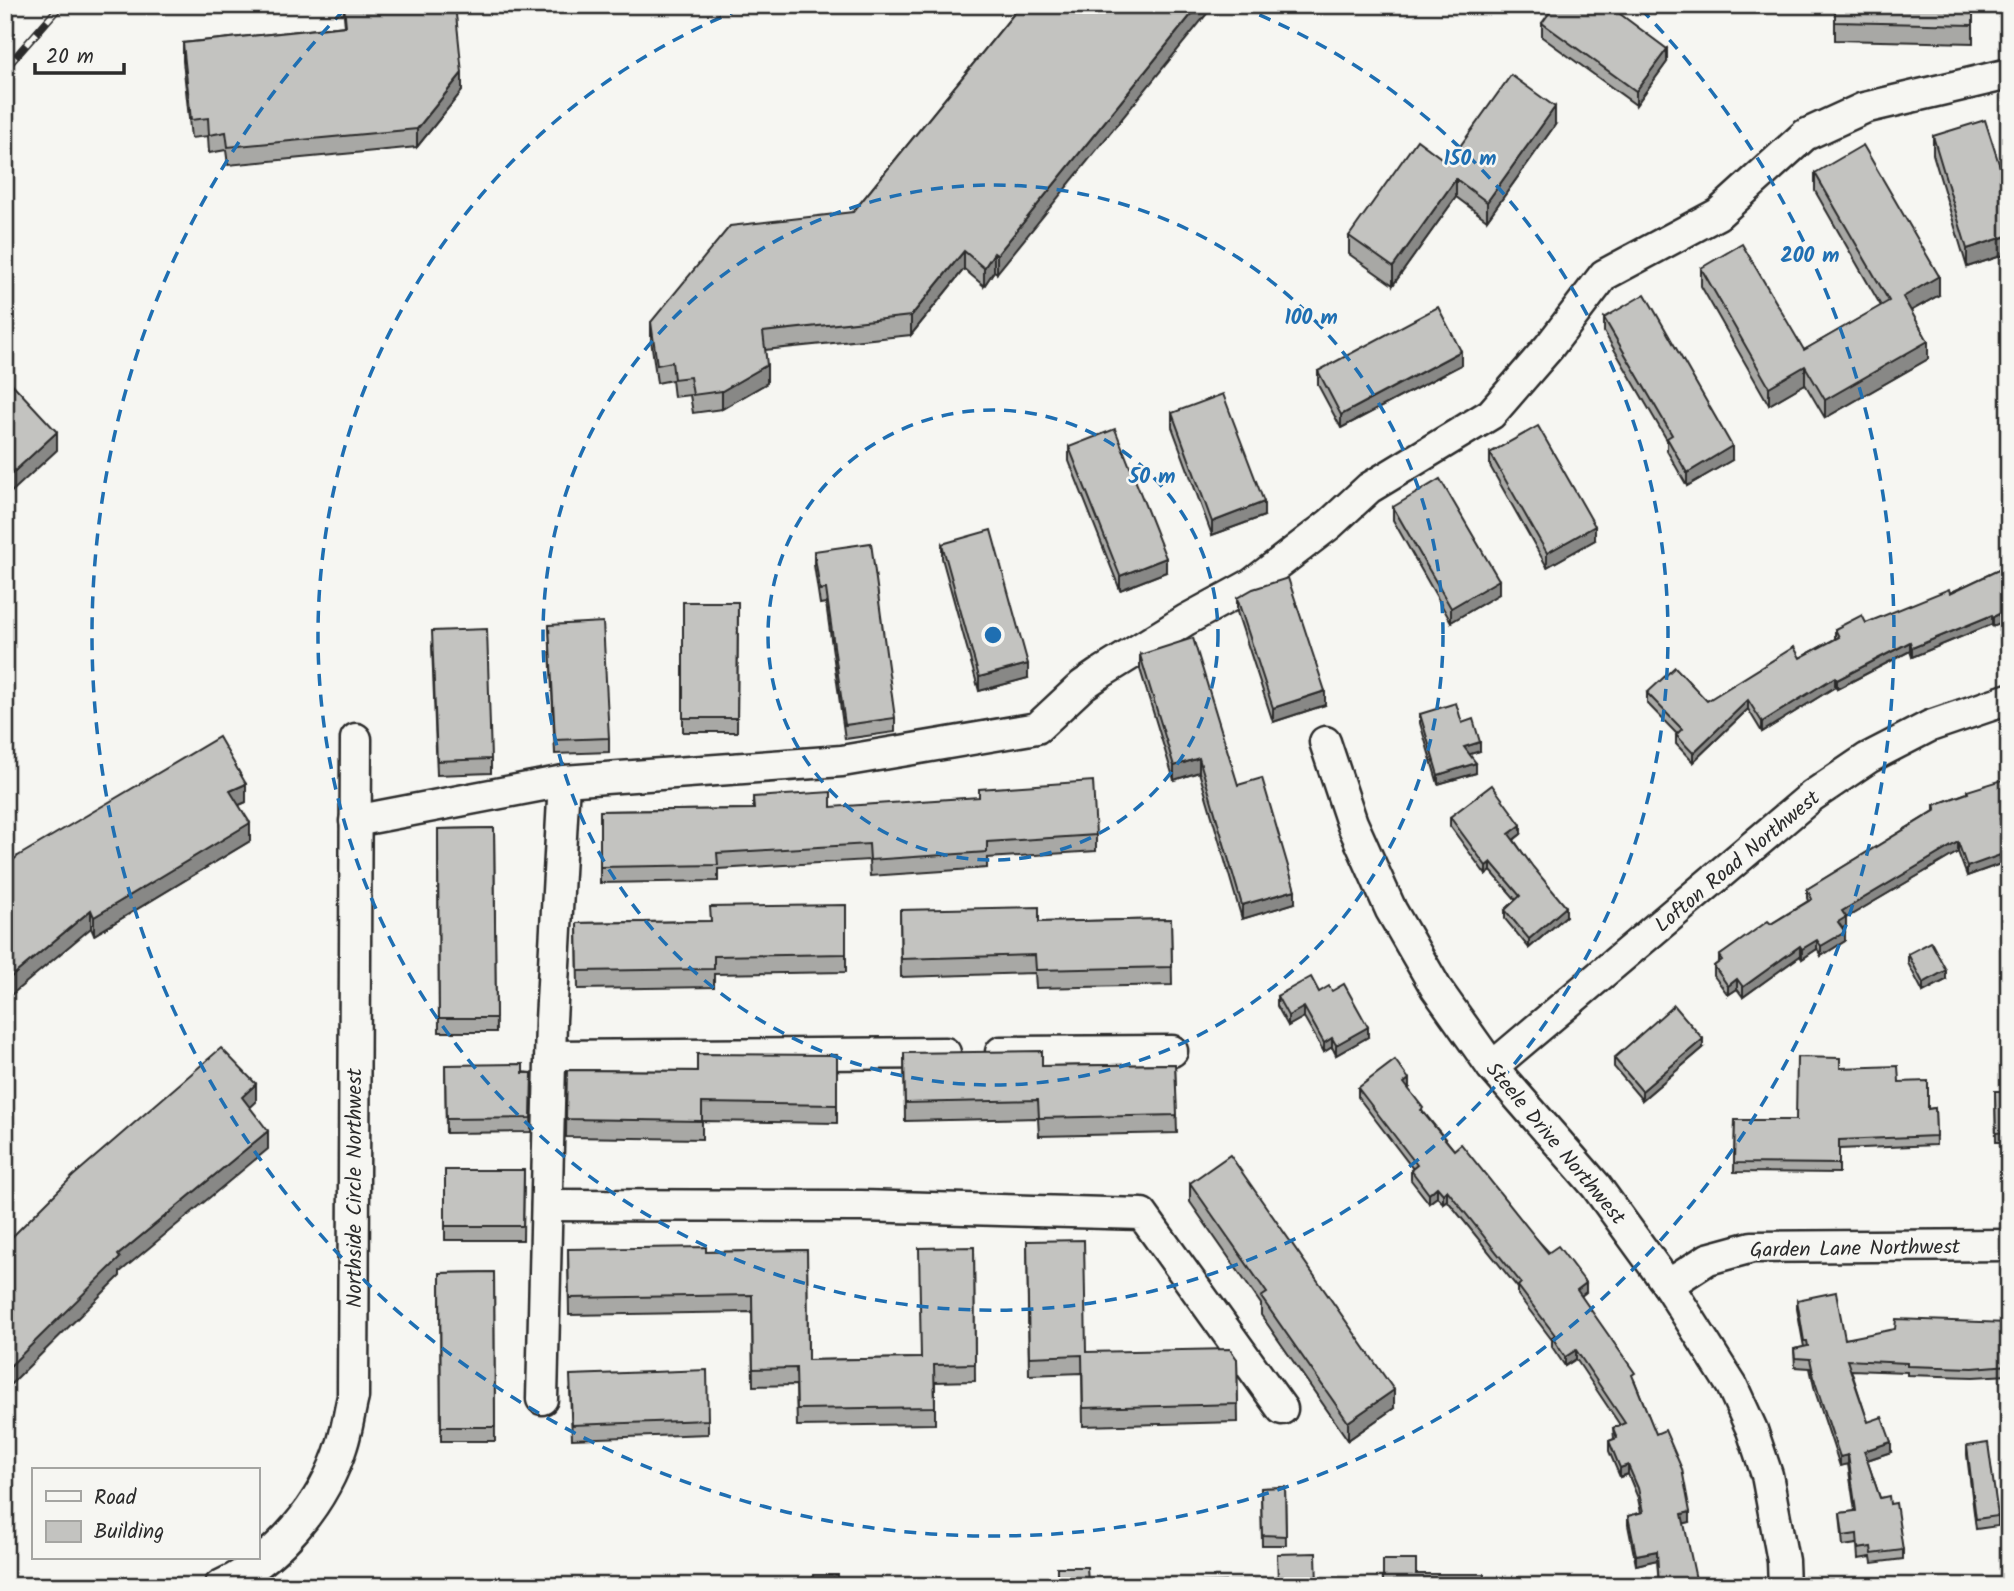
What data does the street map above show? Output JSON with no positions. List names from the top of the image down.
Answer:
{
  "streets": {
    "street": [
      "Lofton Road Northwest",
      "Steele Drive Northwest",
      "Northside Circle Northwest",
      "Garden Lane Northwest"
    ]
  },
  "crossings": [
    ["Lofton Road Northwest", "Steele Drive Northwest"],
    ["Steele Drive Northwest", "Garden Lane Northwest"]
  ],
  "legend": ["Road", "Building"],
  "scale_bar": "20 m",
  "rings": [
    "150 m",
    "200 m",
    "100 m",
    "50 m"
  ]
}
